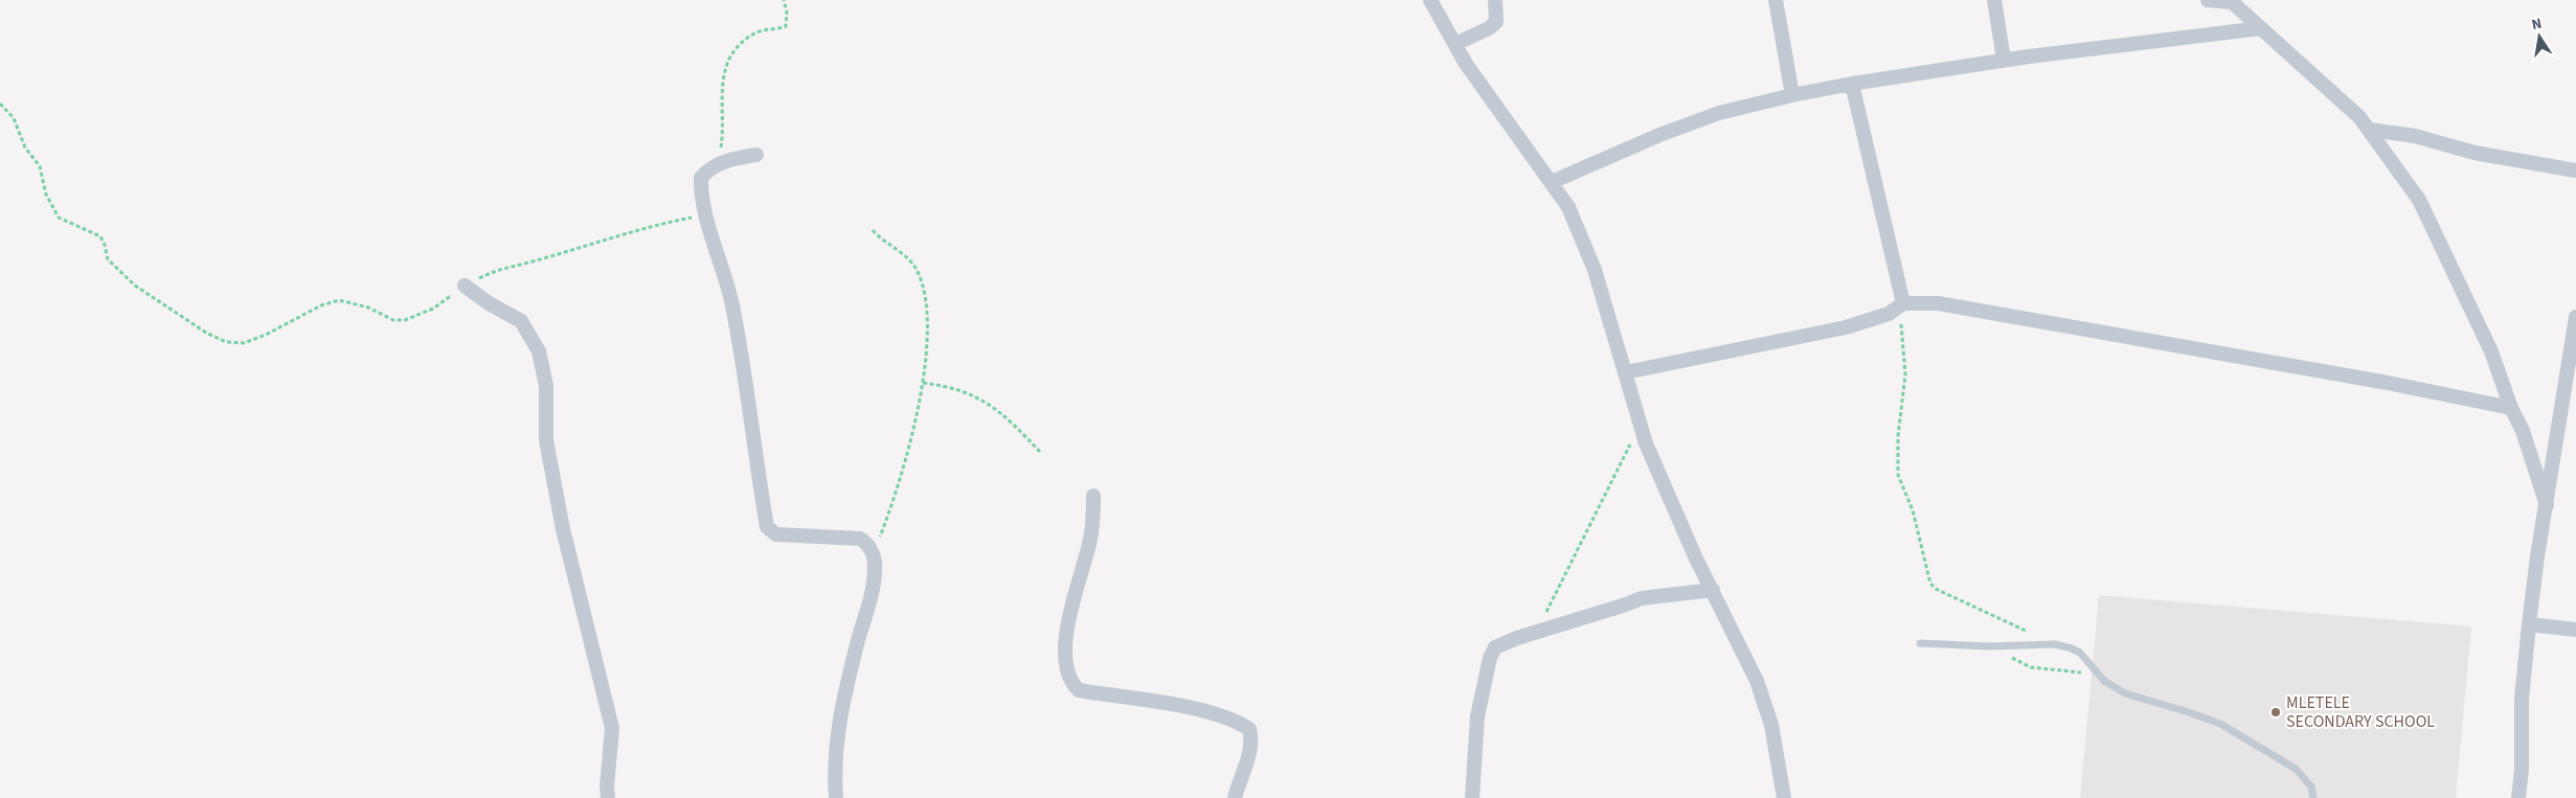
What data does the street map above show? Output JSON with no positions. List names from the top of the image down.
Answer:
{
  "places": ["MLETELE SECONDARY SCHOOL"],
  "north": "top"
}
